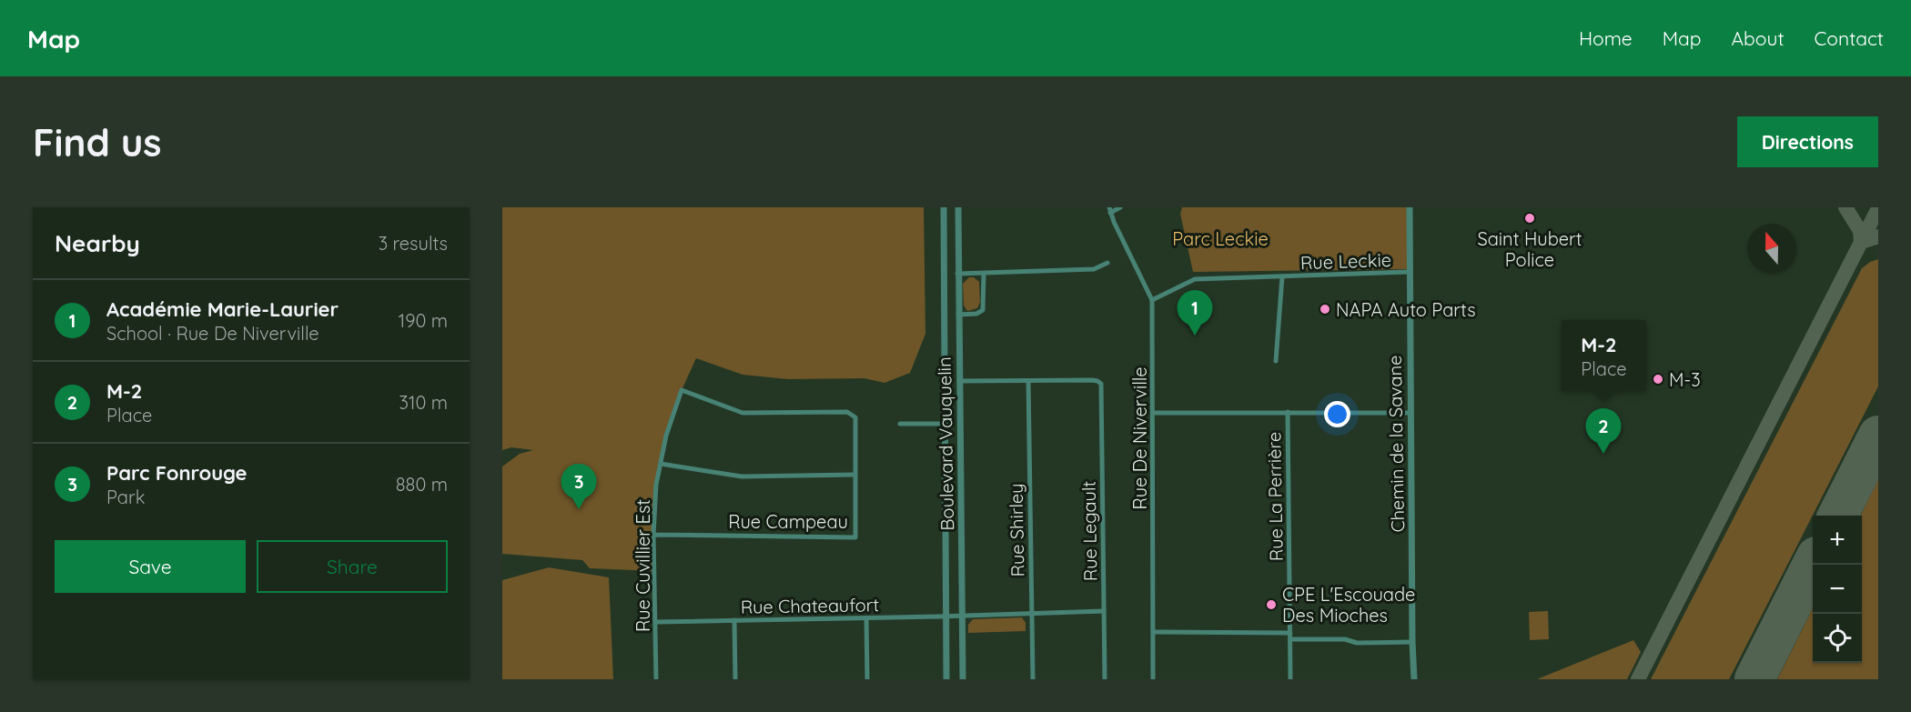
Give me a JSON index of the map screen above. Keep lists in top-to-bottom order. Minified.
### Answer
{"streets":{"street":["Rue Leckie","Rue De Niverville","Boulevard Vauquelin","Chemin de la Savane","Rue La Perrière","Rue Campeau","Rue Shirley","Rue Legault","Rue Cuvillier Est","Rue Chateaufort"]},"crossings":[["Rue Leckie","Rue De Niverville"],["Rue Leckie","Chemin de la Savane"],["Boulevard Vauquelin","Rue Chateaufort"],["Rue Campeau","Rue Cuvillier Est"],["Rue Shirley","Rue Legault"],["Rue Shirley","Rue Chateaufort"],["Rue Legault","Rue Chateaufort"],["Rue Cuvillier Est","Rue Chateaufort"]],"parks":["Parc Leckie"],"places":["Saint Hubert Police","NAPA Auto Parts","M-3","CPE L'Escouade Des Mioches"],"north":"top","page":{"header":"Map","nav":["Home","Map","About","Contact"],"buttons":["Directions",["Save","Share"]],"title":"Find us","heading":["Nearby","3 results"],"list":[{"mark":"1","name":"Académie Marie-Laurier","note":"School · Rue De Niverville","value":"190 m"},{"mark":"2","name":"M-2","note":"Place","value":"310 m"},{"mark":"3","name":"Parc Fonrouge","note":"Park","value":"880 m"}],"pins":["1","2","3"],"popup":["M-2","Place"],"map_buttons":["+","−"]}}
